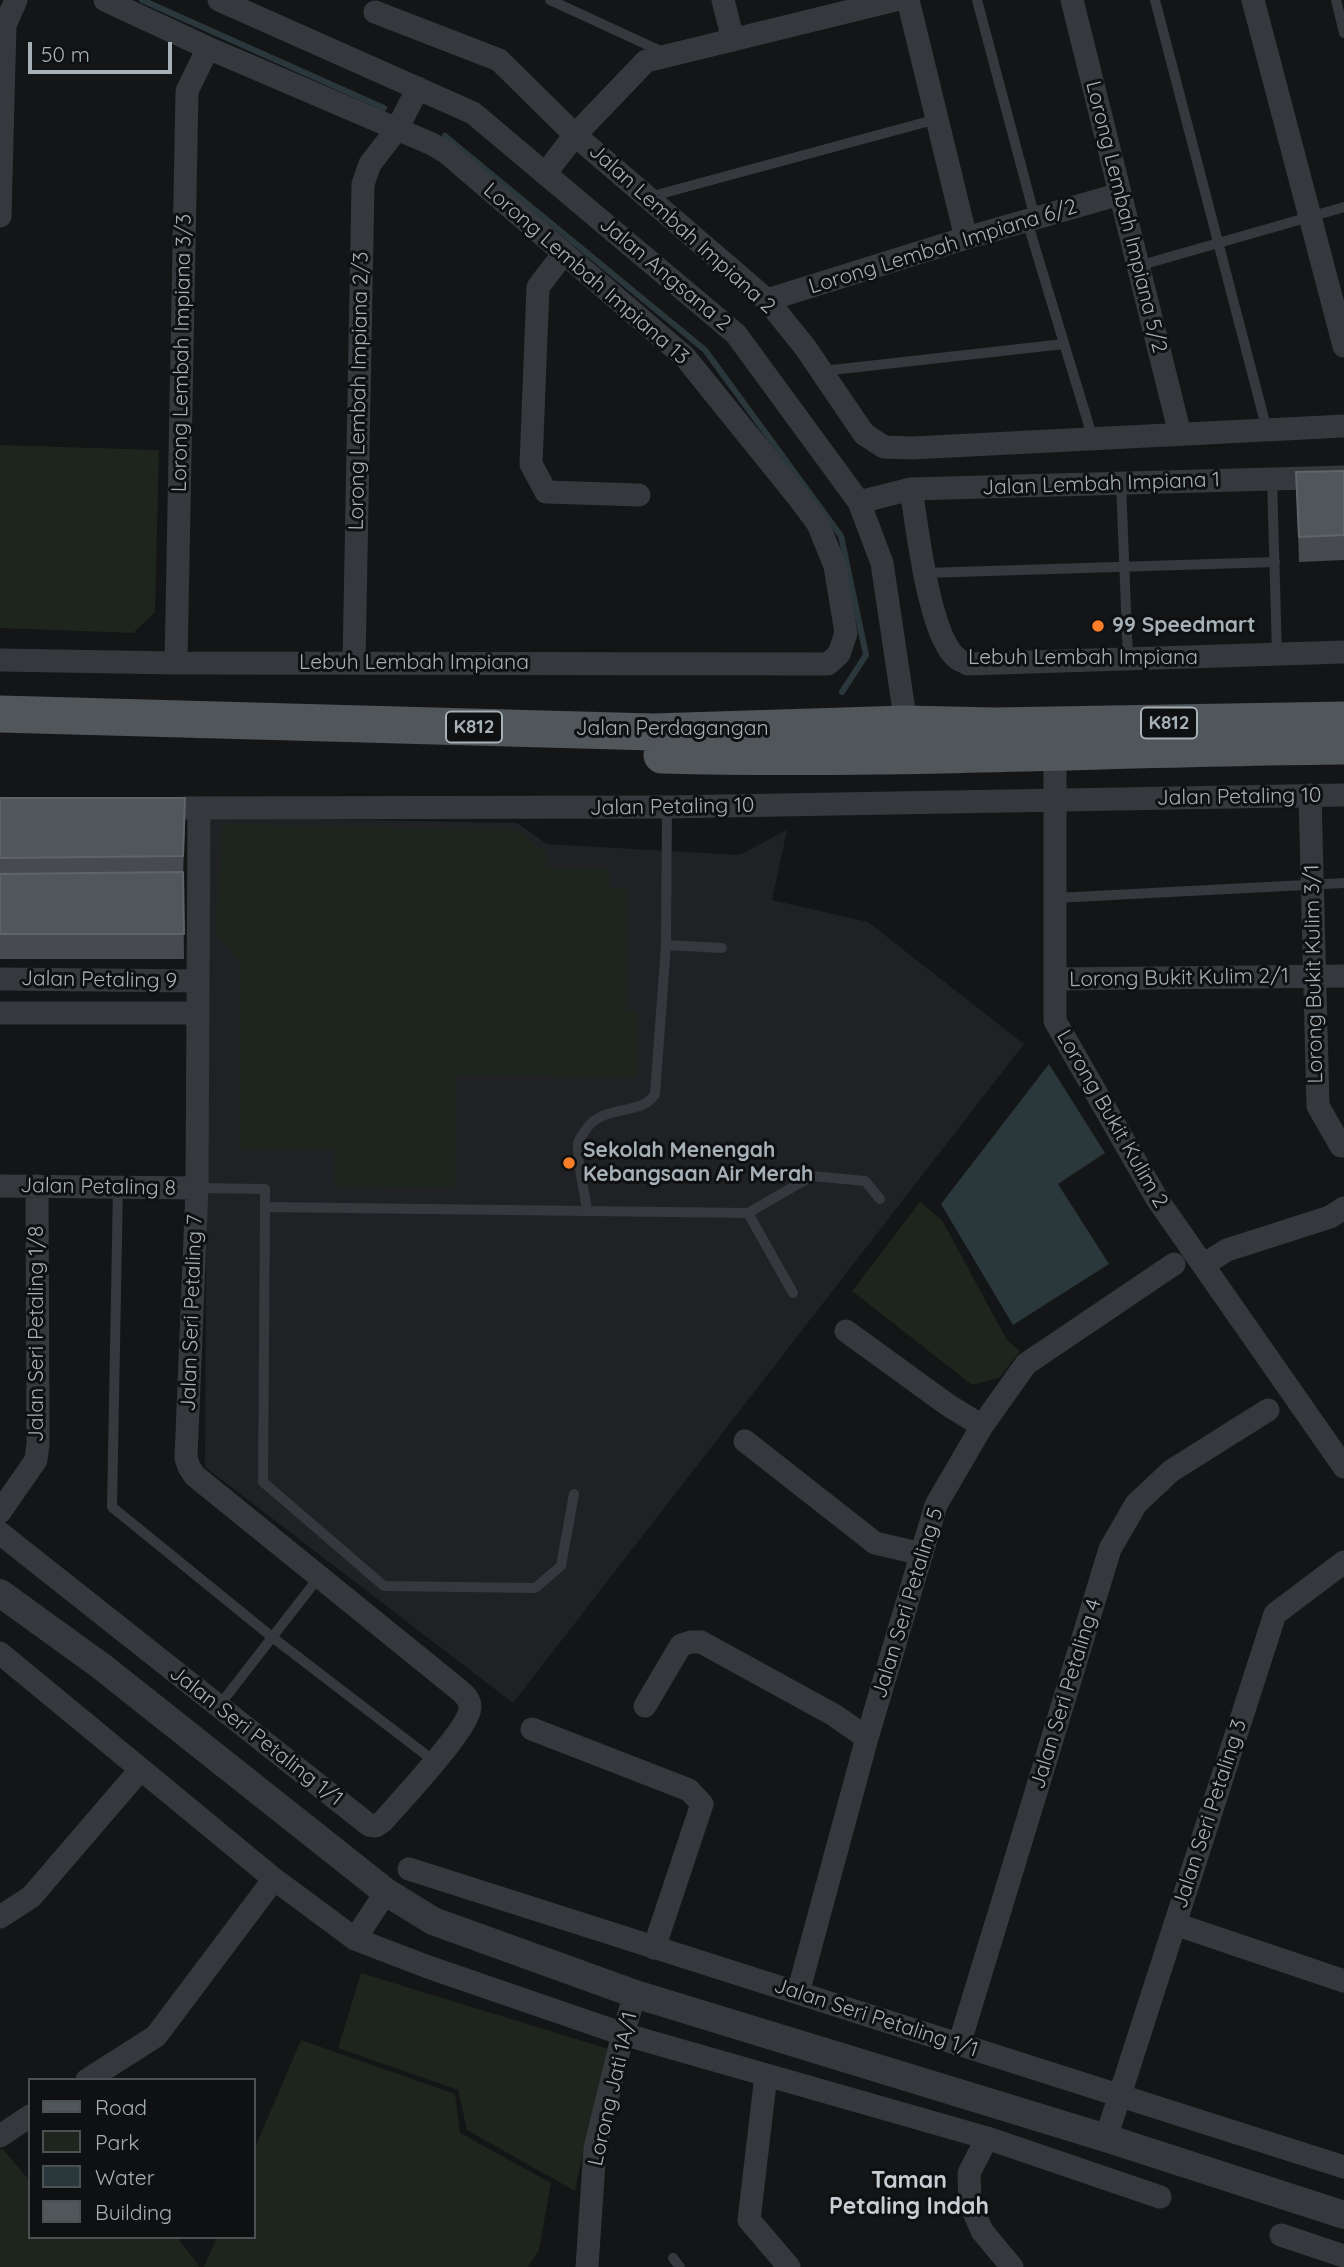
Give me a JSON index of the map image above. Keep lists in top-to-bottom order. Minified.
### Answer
{"streets":{"main road":["K812","Jalan Perdagangan"],"street":["Lorong Lembah Impiana 5/2","Jalan Lembah Impiana 2","Lorong Lembah Impiana 6/2","Lorong Lembah Impiana 13","Jalan Angsana 2","Lorong Lembah Impiana 3/3","Lorong Lembah Impiana 2/3","Jalan Lembah Impiana 1","Lebuh Lembah Impiana","Jalan Petaling 10","Lorong Bukit Kulim 3/1","Lorong Bukit Kulim 2/1","Jalan Petaling 9","Lorong Bukit Kulim 2","Jalan Petaling 8","Jalan Seri Petaling 7","Jalan Seri Petaling 1/8","Jalan Seri Petaling 5","Jalan Seri Petaling 4","Jalan Seri Petaling 1/1","Jalan Seri Petaling 3","Lorong Jati 1A/1"]},"crossings":[["Lorong Lembah Impiana 5/2","Jalan Lembah Impiana 2"],["Lorong Lembah Impiana 5/2","Lorong Lembah Impiana 6/2"],["Jalan Lembah Impiana 2","Lorong Lembah Impiana 6/2"],["Lorong Lembah Impiana 13","Lorong Lembah Impiana 3/3"],["Lorong Lembah Impiana 13","Lorong Lembah Impiana 2/3"],["Lorong Lembah Impiana 13","Lebuh Lembah Impiana"],["Jalan Angsana 2","Lorong Lembah Impiana 2/3"],["Jalan Angsana 2","Jalan Lembah Impiana 1"],["Jalan Angsana 2","Jalan Perdagangan"],["Lorong Lembah Impiana 3/3","Lebuh Lembah Impiana"],["Lorong Lembah Impiana 2/3","Lebuh Lembah Impiana"],["Jalan Lembah Impiana 1","Lebuh Lembah Impiana"],["Jalan Perdagangan","Lorong Bukit Kulim 2"],["Jalan Petaling 10","Lorong Bukit Kulim 3/1"],["Jalan Petaling 10","Lorong Bukit Kulim 2"],["Jalan Petaling 10","Jalan Seri Petaling 7"],["Lorong Bukit Kulim 3/1","Lorong Bukit Kulim 2/1"],["Lorong Bukit Kulim 2/1","Lorong Bukit Kulim 2"],["Jalan Petaling 9","Jalan Seri Petaling 7"],["Jalan Petaling 8","Jalan Seri Petaling 7"],["Jalan Petaling 8","Jalan Seri Petaling 1/8"],["Jalan Seri Petaling 7","Jalan Seri Petaling 1/1"],["Jalan Seri Petaling 5","Jalan Seri Petaling 1/1"],["Jalan Seri Petaling 4","Jalan Seri Petaling 1/1"],["Jalan Seri Petaling 1/1","Jalan Seri Petaling 3"]],"districts":["Taman Petaling Indah"],"places":["99 Speedmart","Sekolah Menengah Kebangsaan Air Merah"],"legend":["Road","Park","Water","Building"],"scale_bar":"50 m"}
